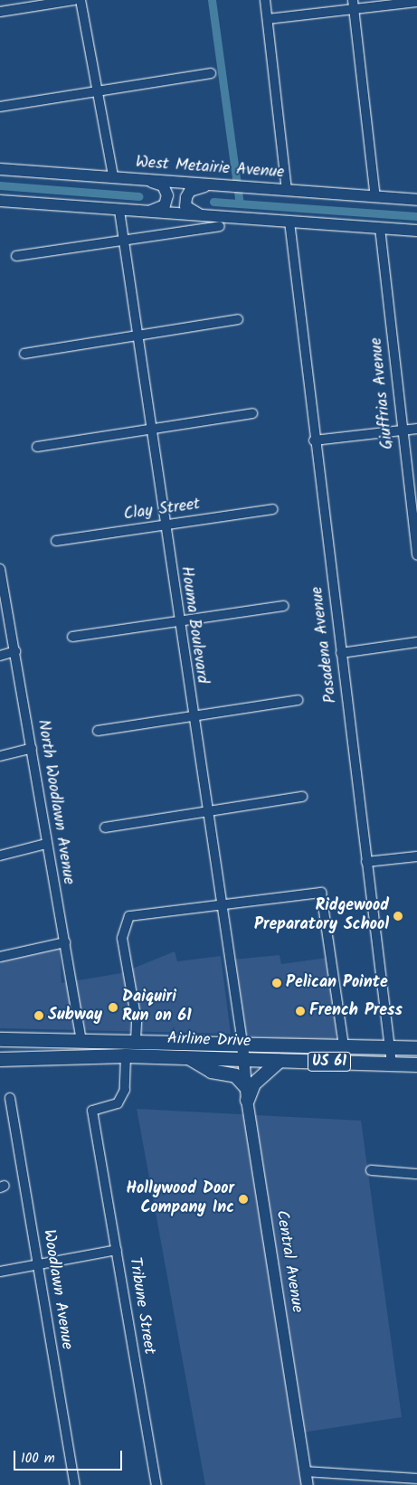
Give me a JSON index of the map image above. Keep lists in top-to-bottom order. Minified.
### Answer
{"streets":{"highway":["Airline Drive","US 61"],"main road":["West Metairie Avenue","Central Avenue"],"street":["Giuffrias Avenue","Clay Street","Houma Boulevard","Pasadena Avenue","North Woodlawn Avenue","Woodlawn Avenue","Tribune Street"]},"crossings":[["Clay Street","Houma Boulevard"],["Houma Boulevard","Airline Drive"],["Houma Boulevard","Central Avenue"],["Pasadena Avenue","Airline Drive"],["North Woodlawn Avenue","Airline Drive"],["Airline Drive","Central Avenue"],["Airline Drive","Tribune Street"]],"places":["Ridgewood Preparatory School","Pelican Pointe","Daiquiri Run on 61","French Press","Subway","Hollywood Door Company Inc"],"scale_bar":"100 m"}
